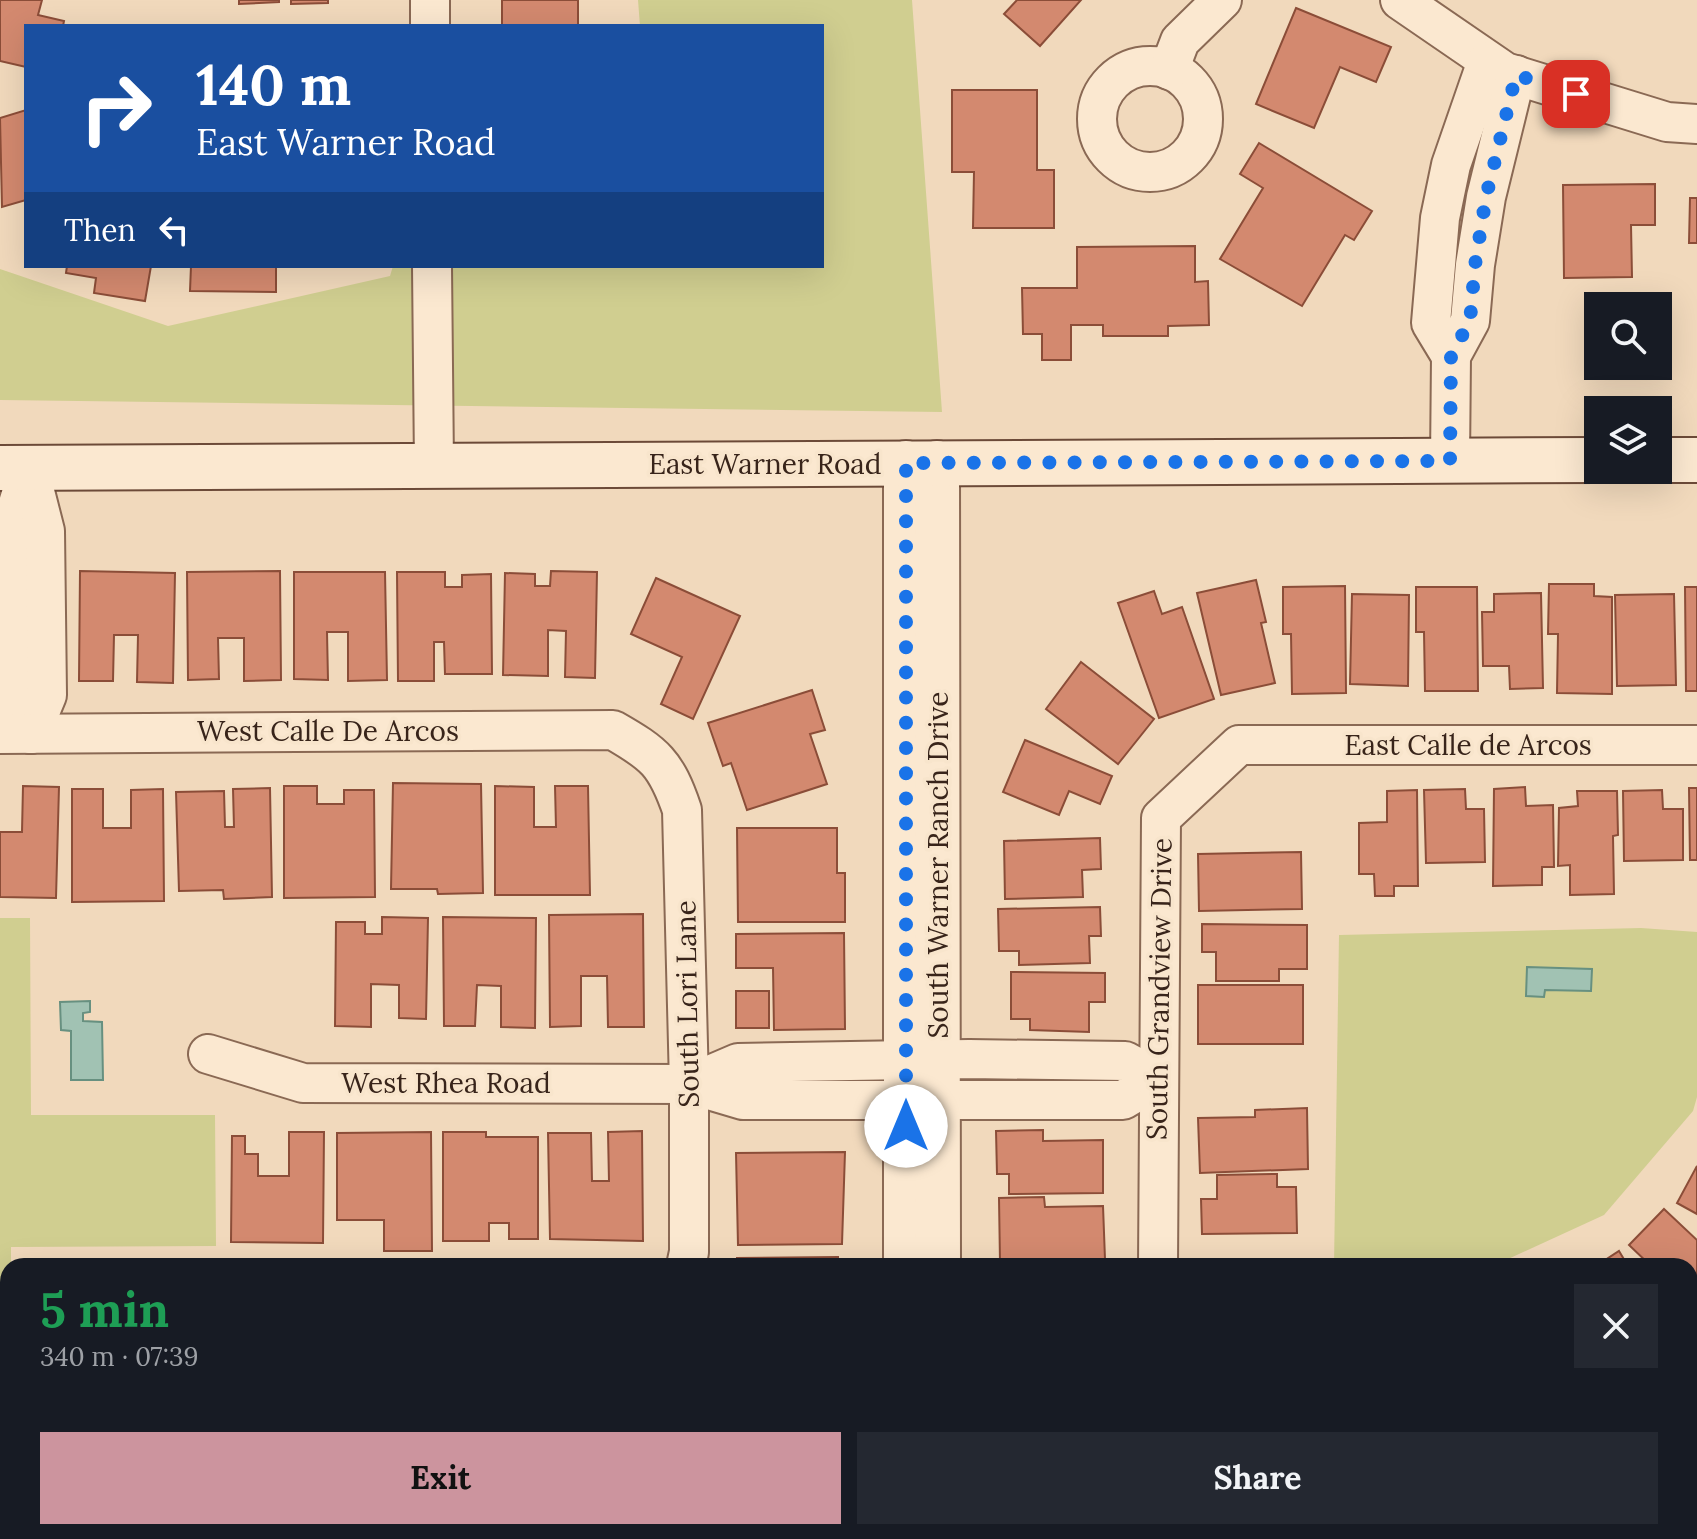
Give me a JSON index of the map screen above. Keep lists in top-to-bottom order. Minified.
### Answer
{"streets":{"main road":["East Warner Road","South Warner Ranch Drive"],"street":["West Calle De Arcos","East Calle de Arcos","South Grandview Drive","South Lori Lane","West Rhea Road"]},"crossings":[["East Warner Road","South Warner Ranch Drive"],["West Calle De Arcos","South Lori Lane"],["East Calle de Arcos","South Grandview Drive"],["South Warner Ranch Drive","West Rhea Road"],["South Grandview Drive","West Rhea Road"],["South Lori Lane","West Rhea Road"]],"page":{"turn":["140 m","East Warner Road"],"then":"Then","heading":["5 min","340 m · 07:39"],"buttons":["Exit","Share"]}}
